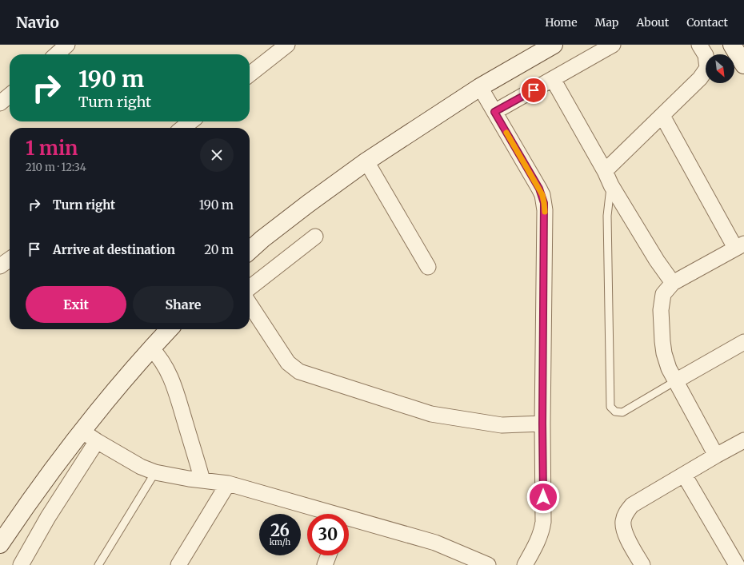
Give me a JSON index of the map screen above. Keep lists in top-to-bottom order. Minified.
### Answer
{"north":"bottom right","page":{"header":"Navio","nav":["Home","Map","About","Contact"],"turn":["190 m","Turn right"],"heading":["1 min","210 m · 12:34"],"list":[{"name":"Turn right","value":"190 m"},{"name":"Arrive at destination","value":"20 m"}],"buttons":["Exit","Share"],"speed":"26 km/h","limit":"30"}}
